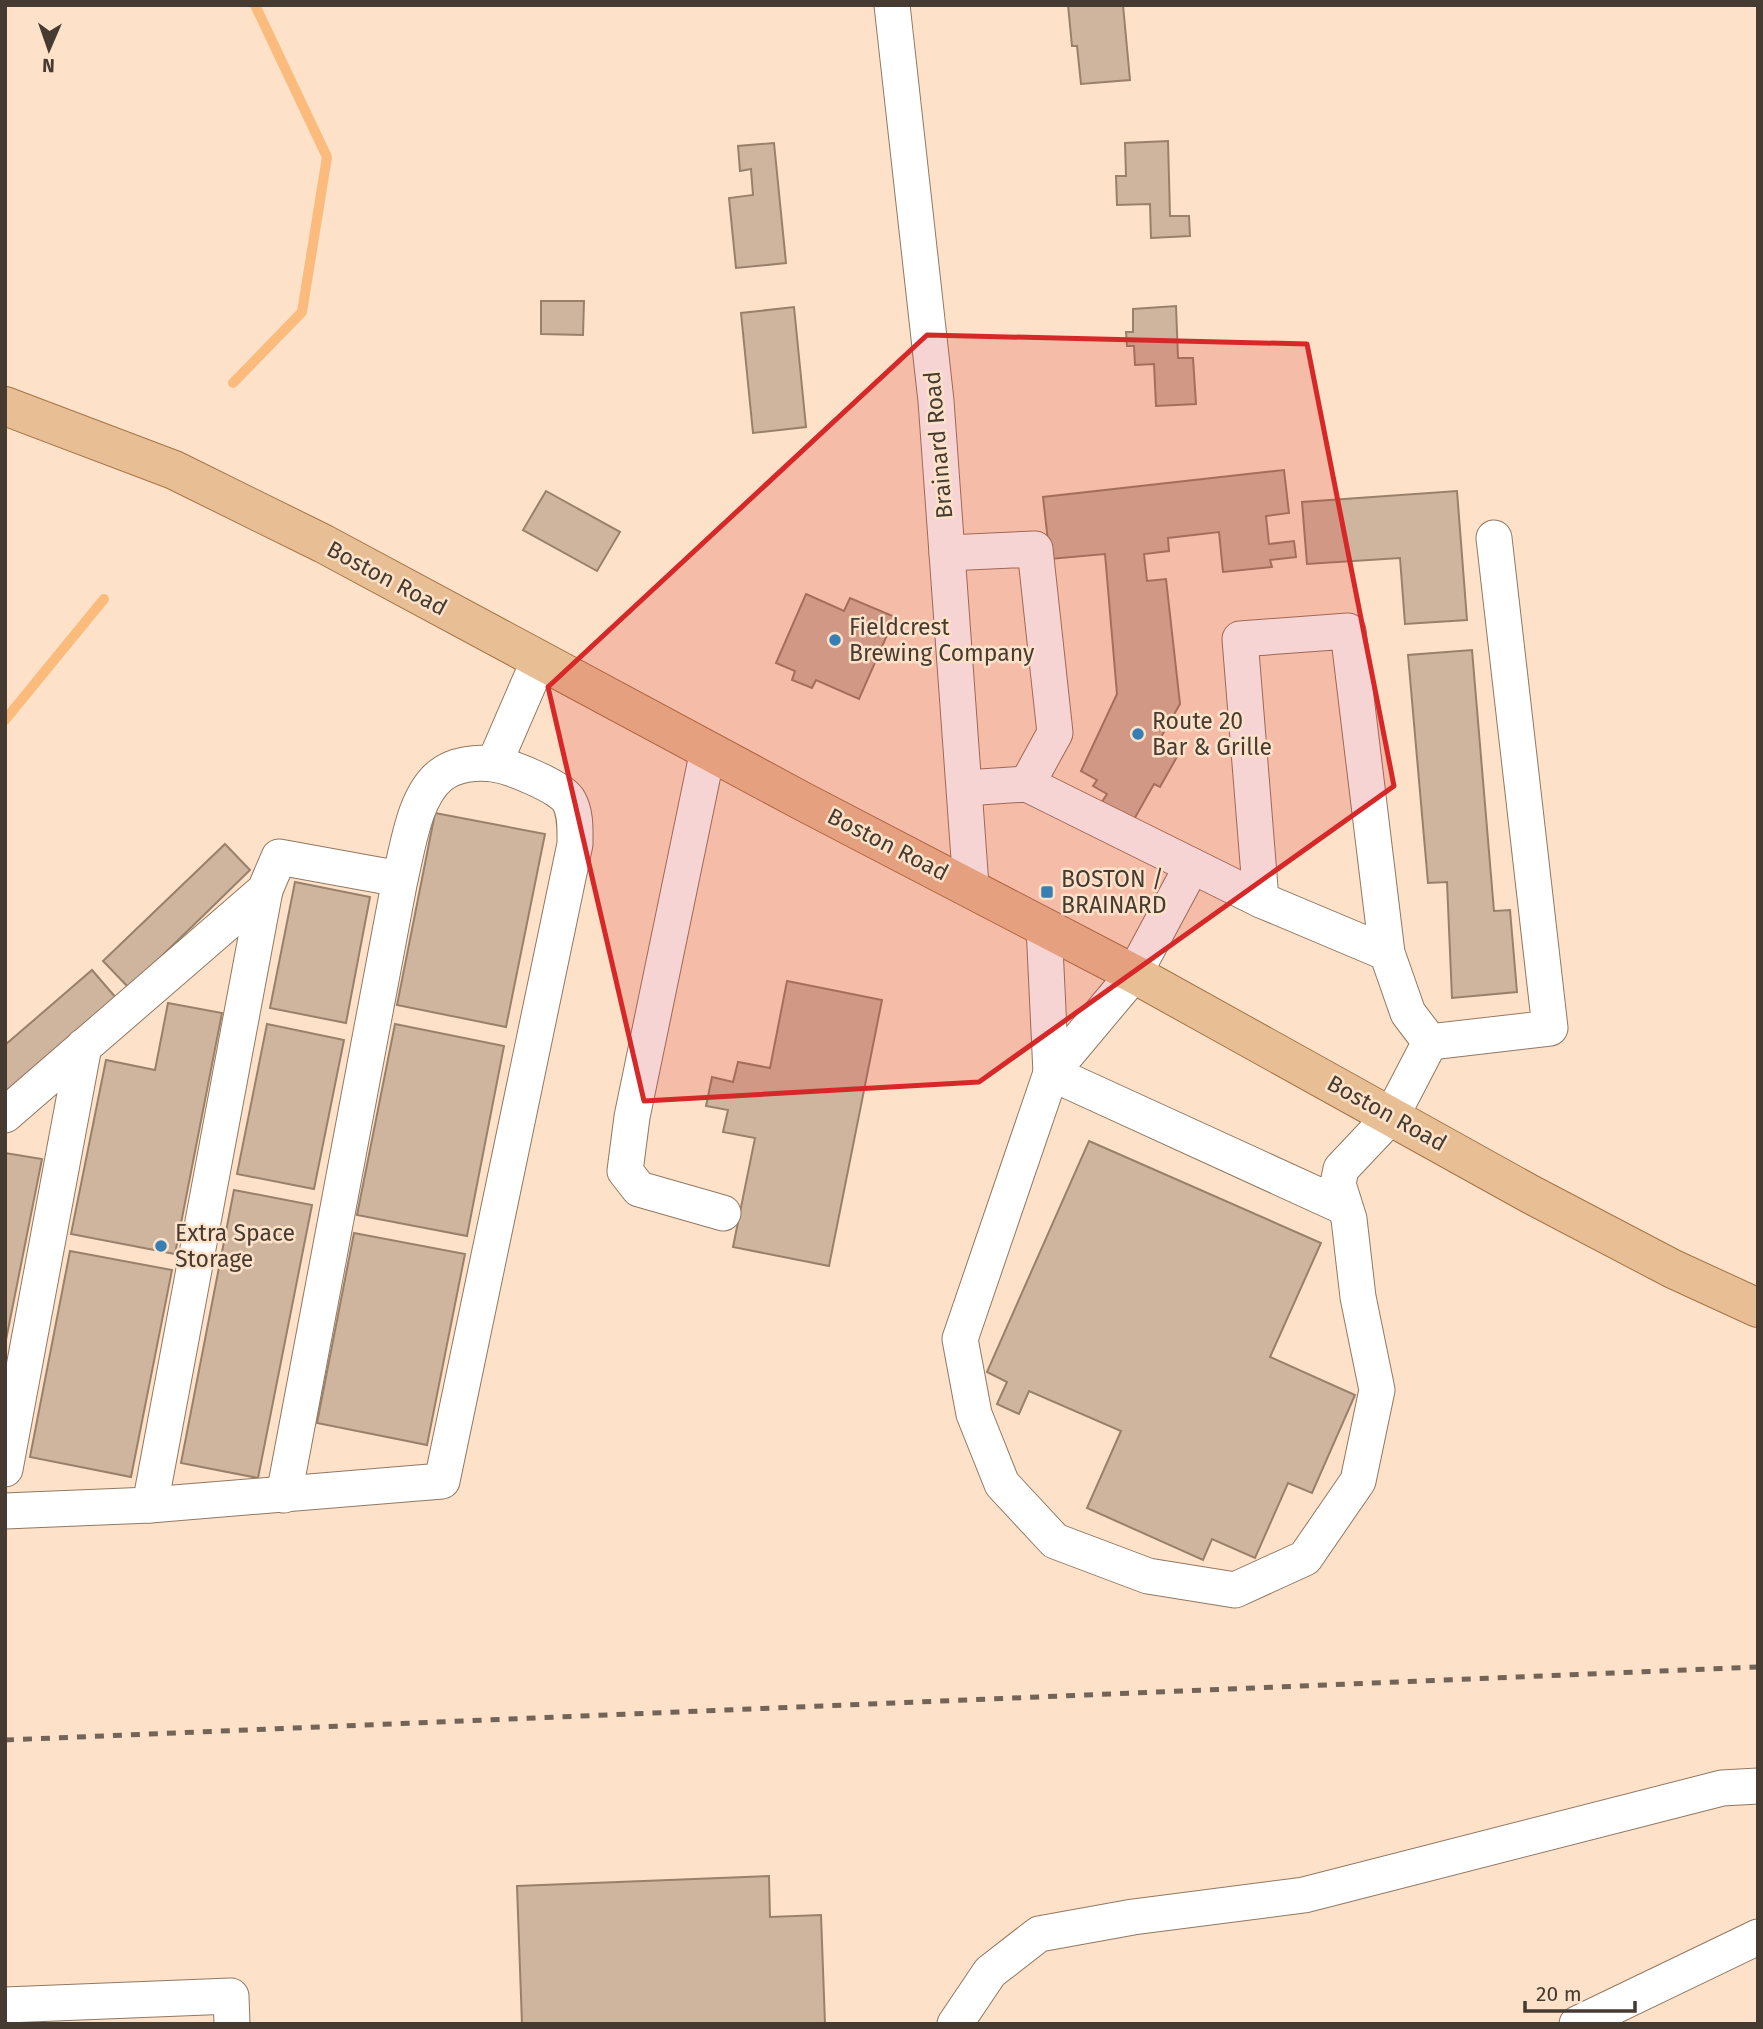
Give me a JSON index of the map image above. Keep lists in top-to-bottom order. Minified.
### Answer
{"streets":{"main road":["Boston Road"],"street":["Brainard Road"]},"crossings":[["Brainard Road","Boston Road"]],"places":{"other":["Fieldcrest Brewing Company","Route 20 Bar & Grille","Extra Space Storage"],"transit":["BOSTON / BRAINARD"]},"scale_bar":"20 m","north":"bottom"}
